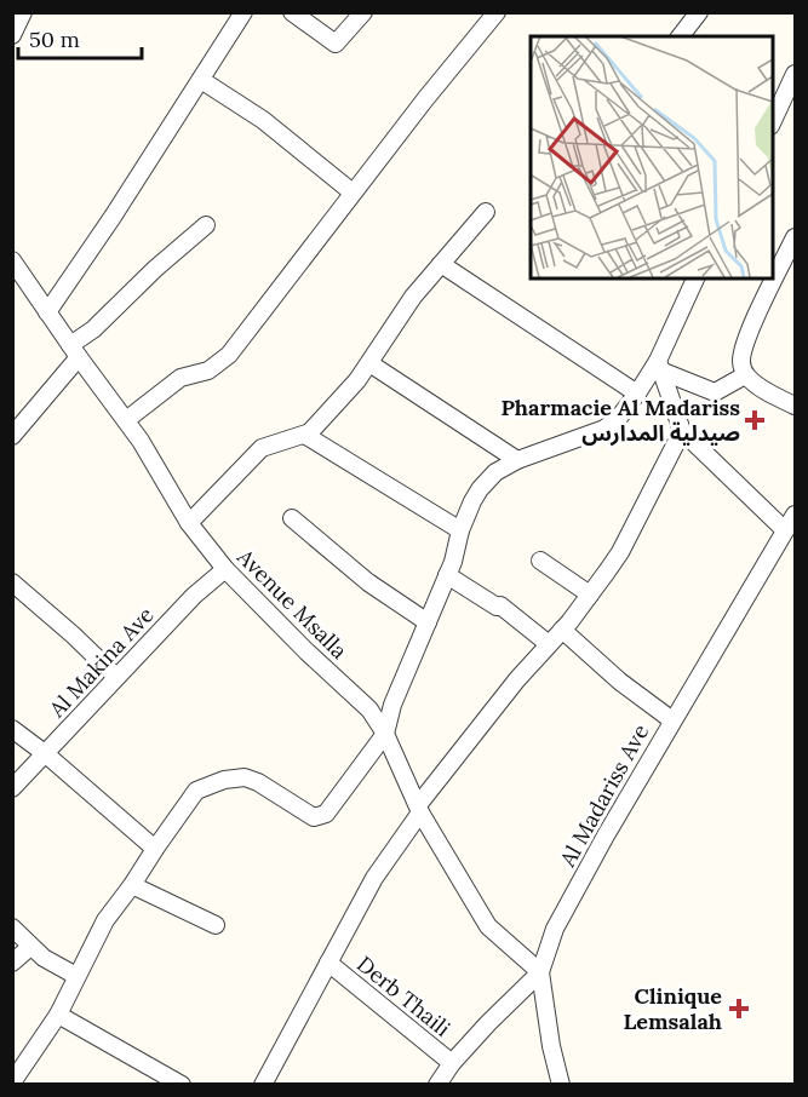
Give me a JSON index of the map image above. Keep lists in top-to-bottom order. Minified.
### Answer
{"streets":{"street":["Avenue Msalla","Al Makina Ave","Al Madariss Ave","Derb Thaili"]},"crossings":[["Avenue Msalla","Al Makina Ave"],["Avenue Msalla","Al Madariss Ave"],["Al Madariss Ave","Derb Thaili"]],"places":{"health":["Pharmacie Al Madariss صيدلية المدارس","Clinique Lemsalah"]},"scale_bar":"50 m"}
